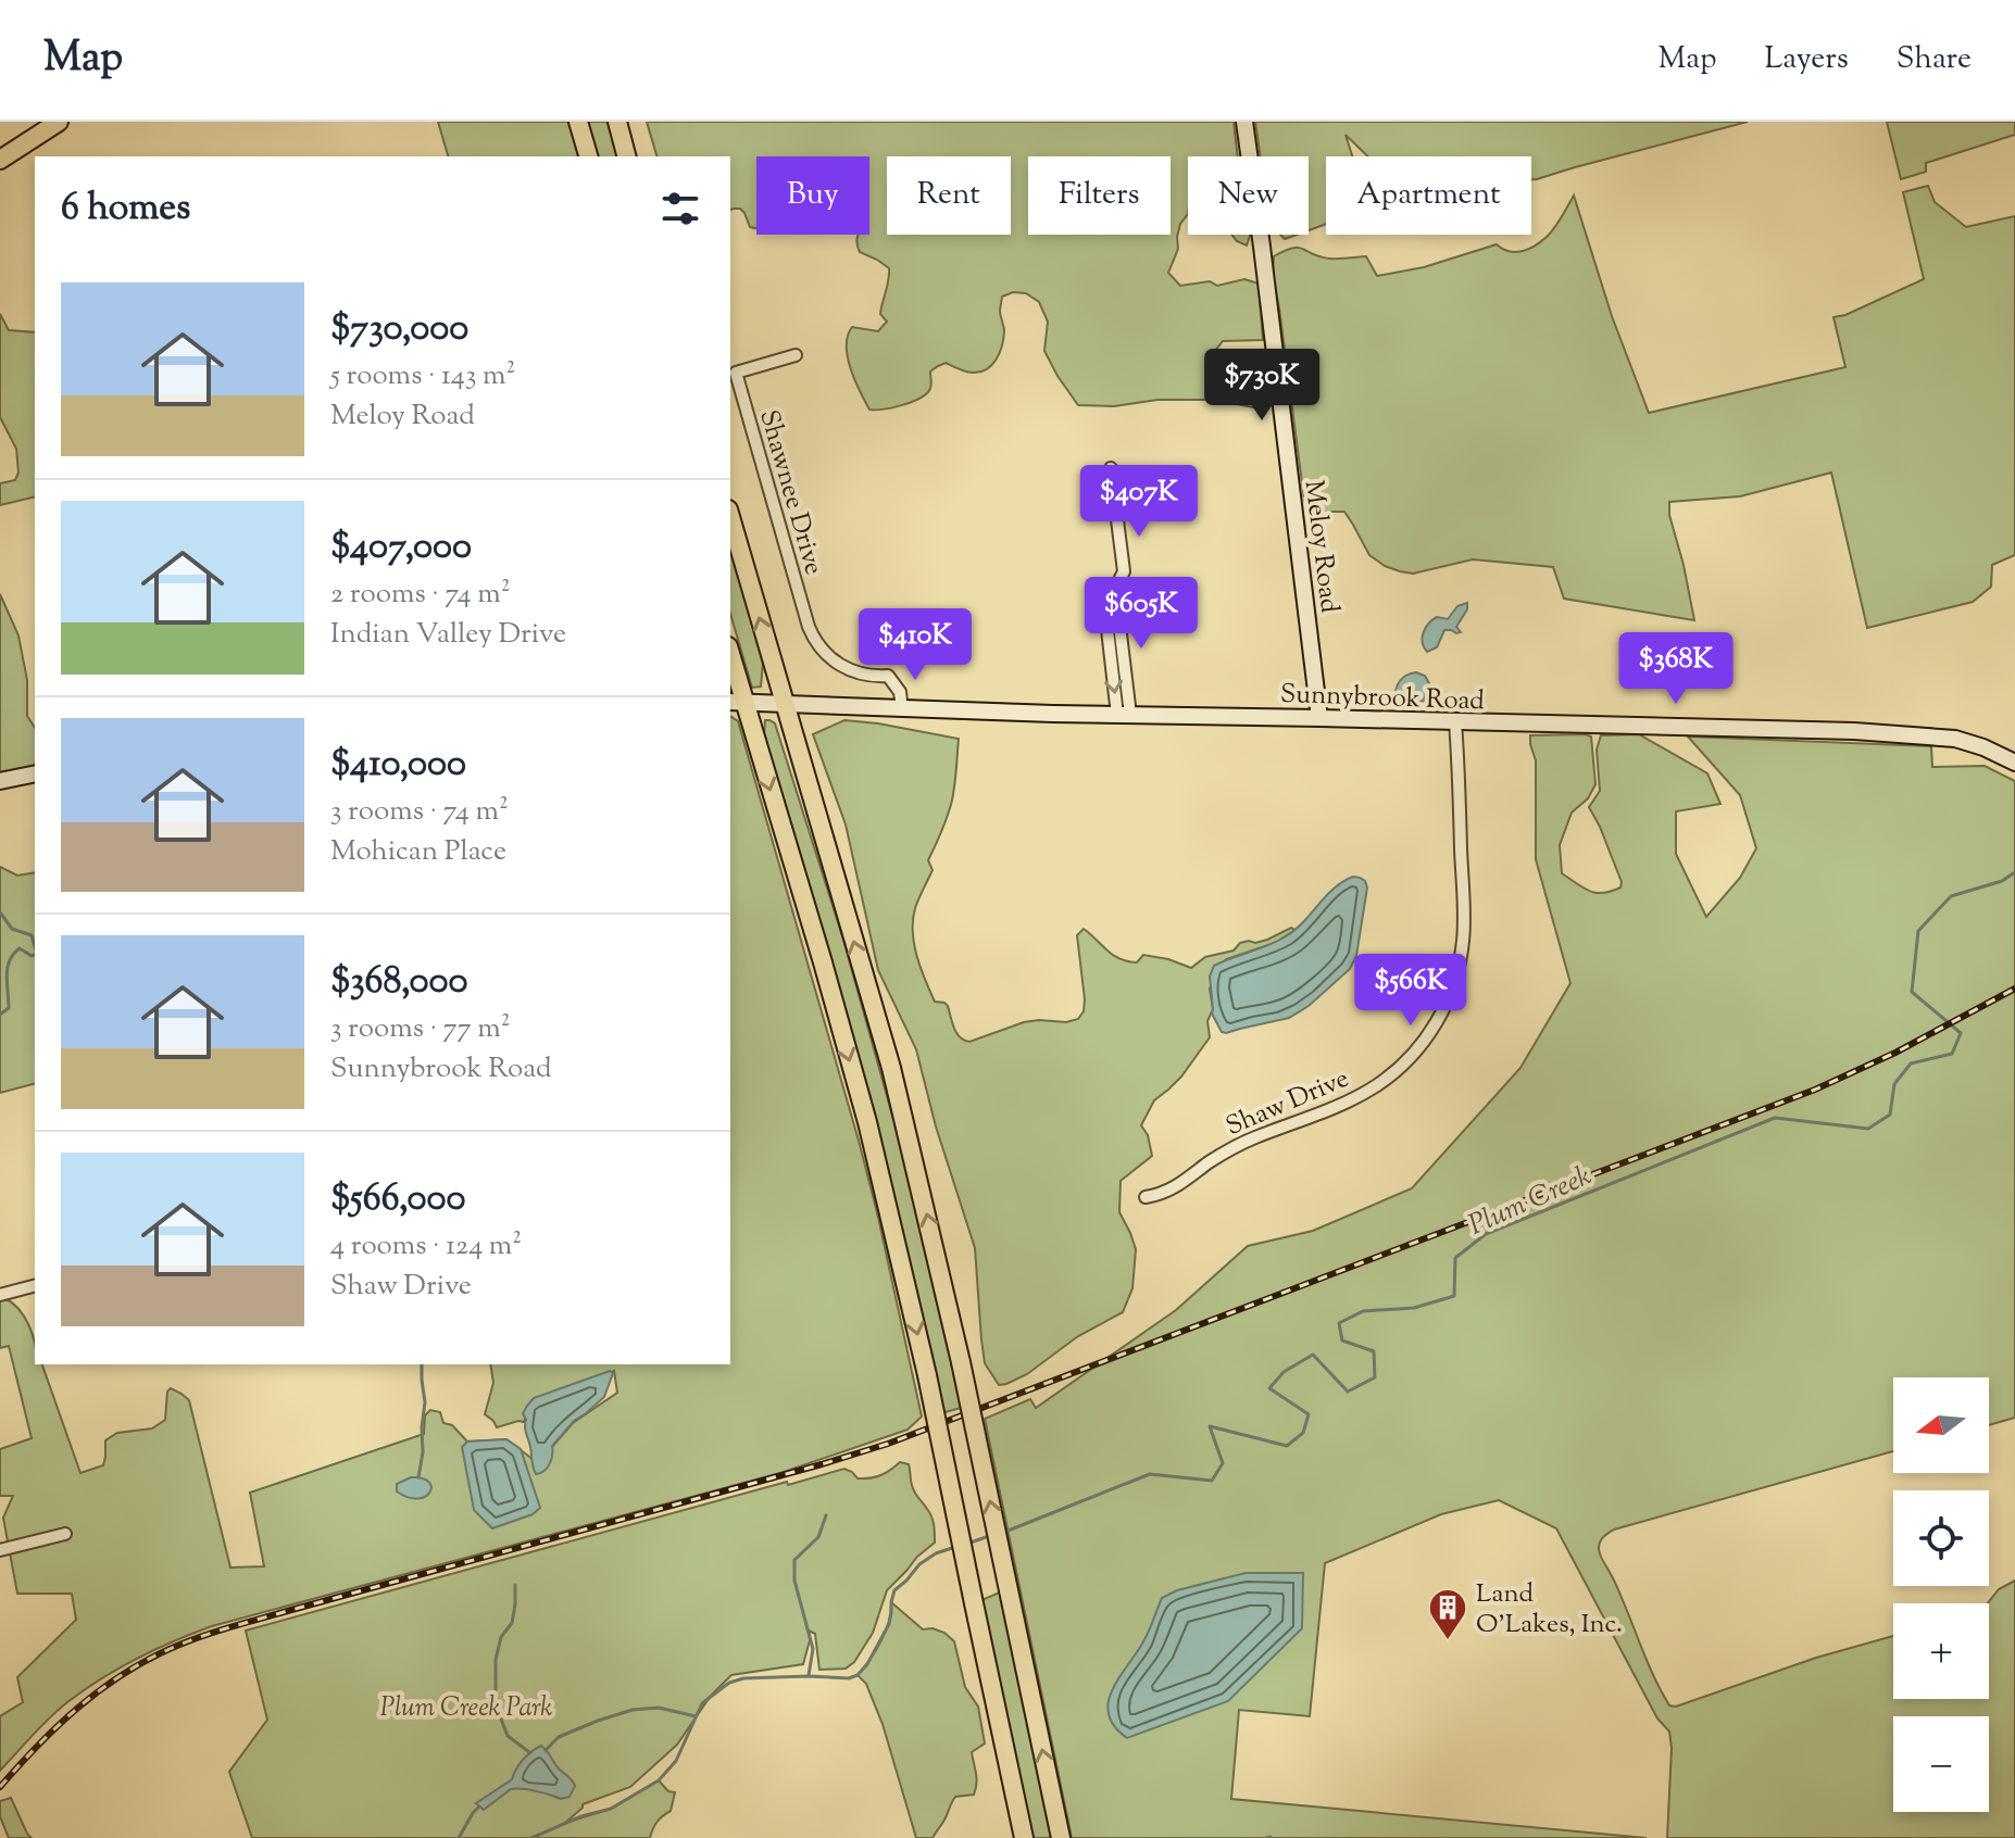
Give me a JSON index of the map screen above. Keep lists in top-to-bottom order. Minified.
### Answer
{"streets":{"street":["Shawnee Drive","Meloy Road","Sunnybrook Road","Shaw Drive"]},"crossings":[["Shawnee Drive","Sunnybrook Road"],["Meloy Road","Sunnybrook Road"],["Sunnybrook Road","Shaw Drive"]],"water":["Plum Creek"],"parks":["Plum Creek Park"],"places":{"building":["Land O'Lakes, Inc."]},"north":"left","page":{"header":"Map","nav":["Map","Layers","Share"],"chip":["Buy","Rent","Filters","New","Apartment"],"heading":"6 homes","list":[{"name":"$730,000","note":"5 rooms · 143 m² · Meloy Road"},{"name":"$407,000","note":"2 rooms · 74 m² · Indian Valley Drive"},{"name":"$410,000","note":"3 rooms · 74 m² · Mohican Place"},{"name":"$368,000","note":"3 rooms · 77 m² · Sunnybrook Road"},{"name":"$566,000","note":"4 rooms · 124 m² · Shaw Drive"}],"price":["$730K","$407K","$605K","$410K","$368K","$566K"],"map_buttons":["+","−"]}}
